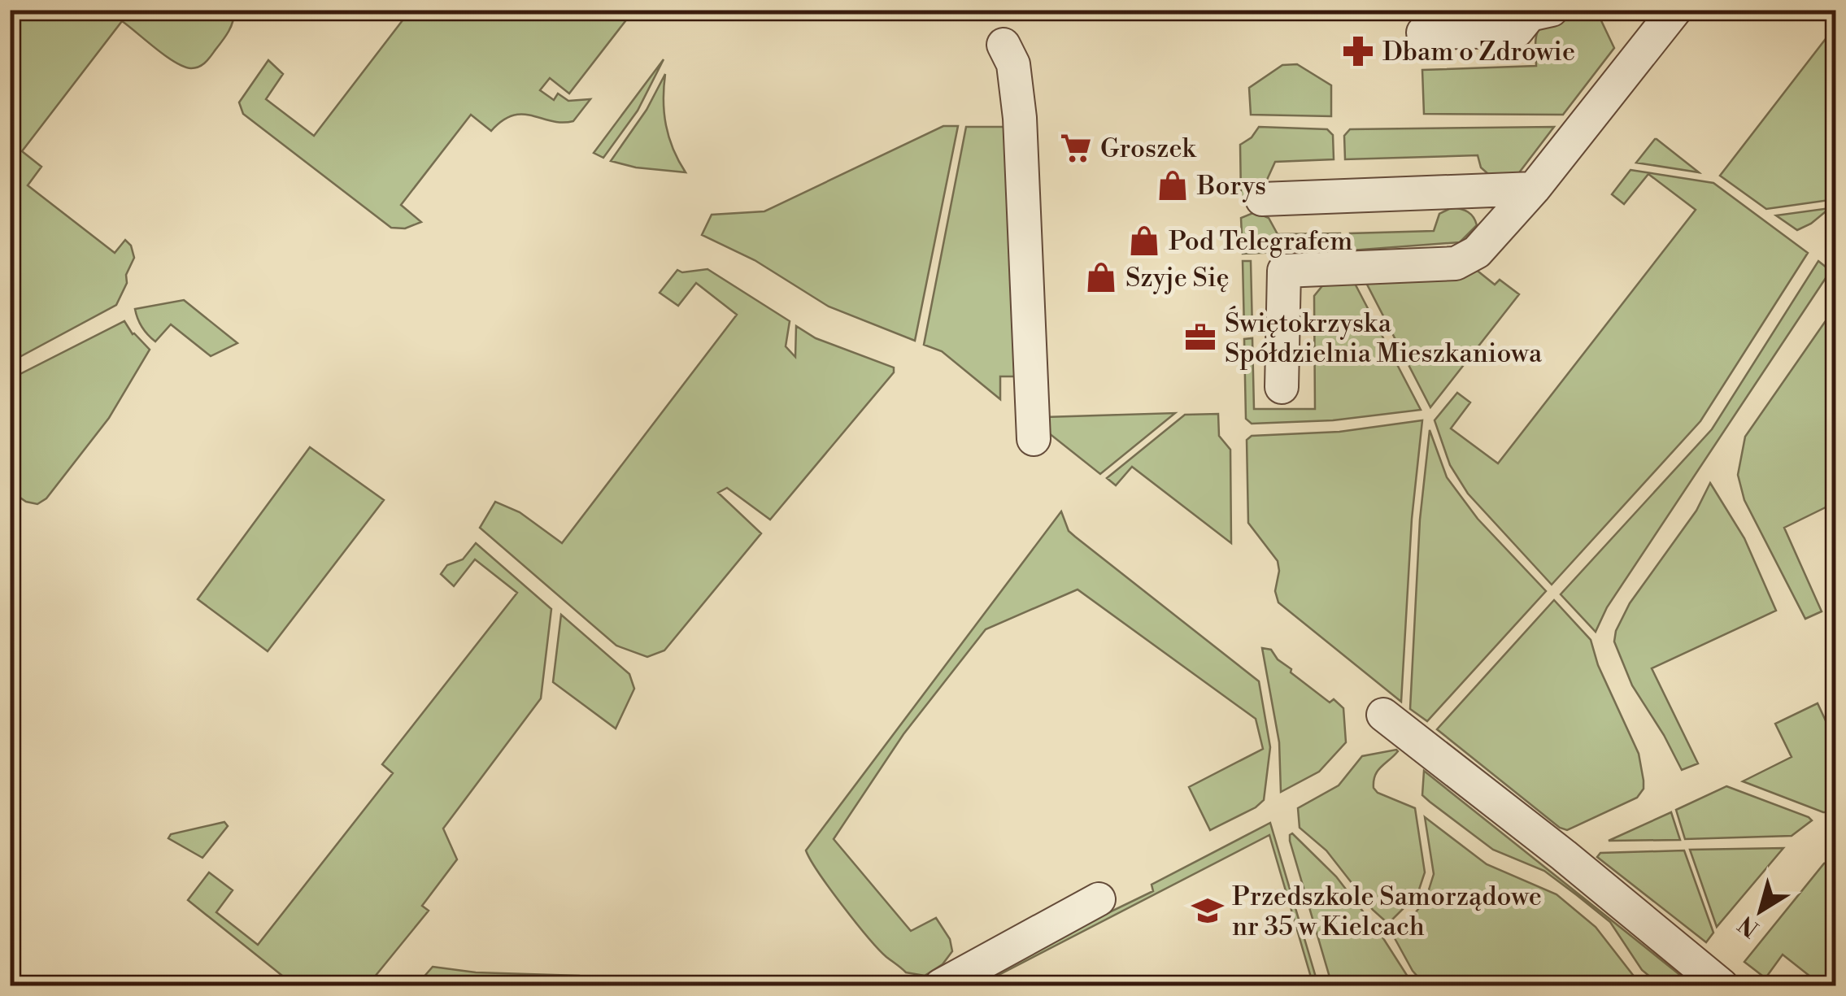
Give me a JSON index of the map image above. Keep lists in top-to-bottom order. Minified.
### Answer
{"places":{"pharmacy":["Dbam o Zdrowie"],"supermarket":["Groszek"],"shop":["Borys","Pod Telegrafem","Szyje Się"],"office":["Świętokrzyska Spółdzielnia Mieszkaniowa"],"school or university":["Przedszkole Samorządowe nr 35 w Kielcach"]},"north":"bottom left"}
